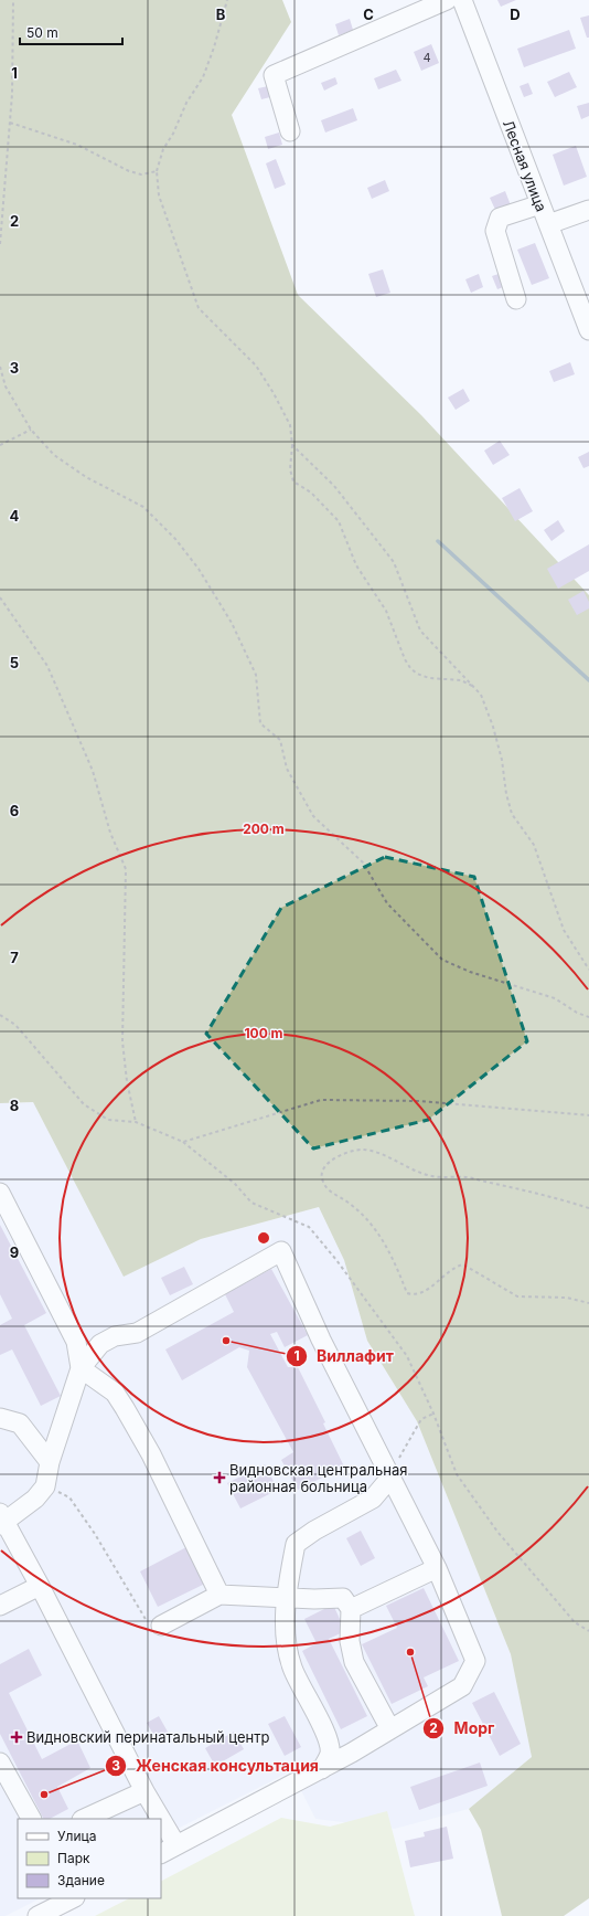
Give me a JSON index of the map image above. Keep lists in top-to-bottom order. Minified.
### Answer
{"streets":{"street":["Лесная улица"]},"places":{"other":["Виллафит","Морг","Женская консультация"],"health":["Видновская центральная районная больница","Видновский перинатальный центр"]},"house_numbers":["4"],"legend":["Улица","Парк","Здание"],"scale_bar":"50 m","grid":{"columns":["B","C","D"],"rows":["1","2","3","4","5","6","7","8","9"]},"rings":["200 m","100 m"]}
